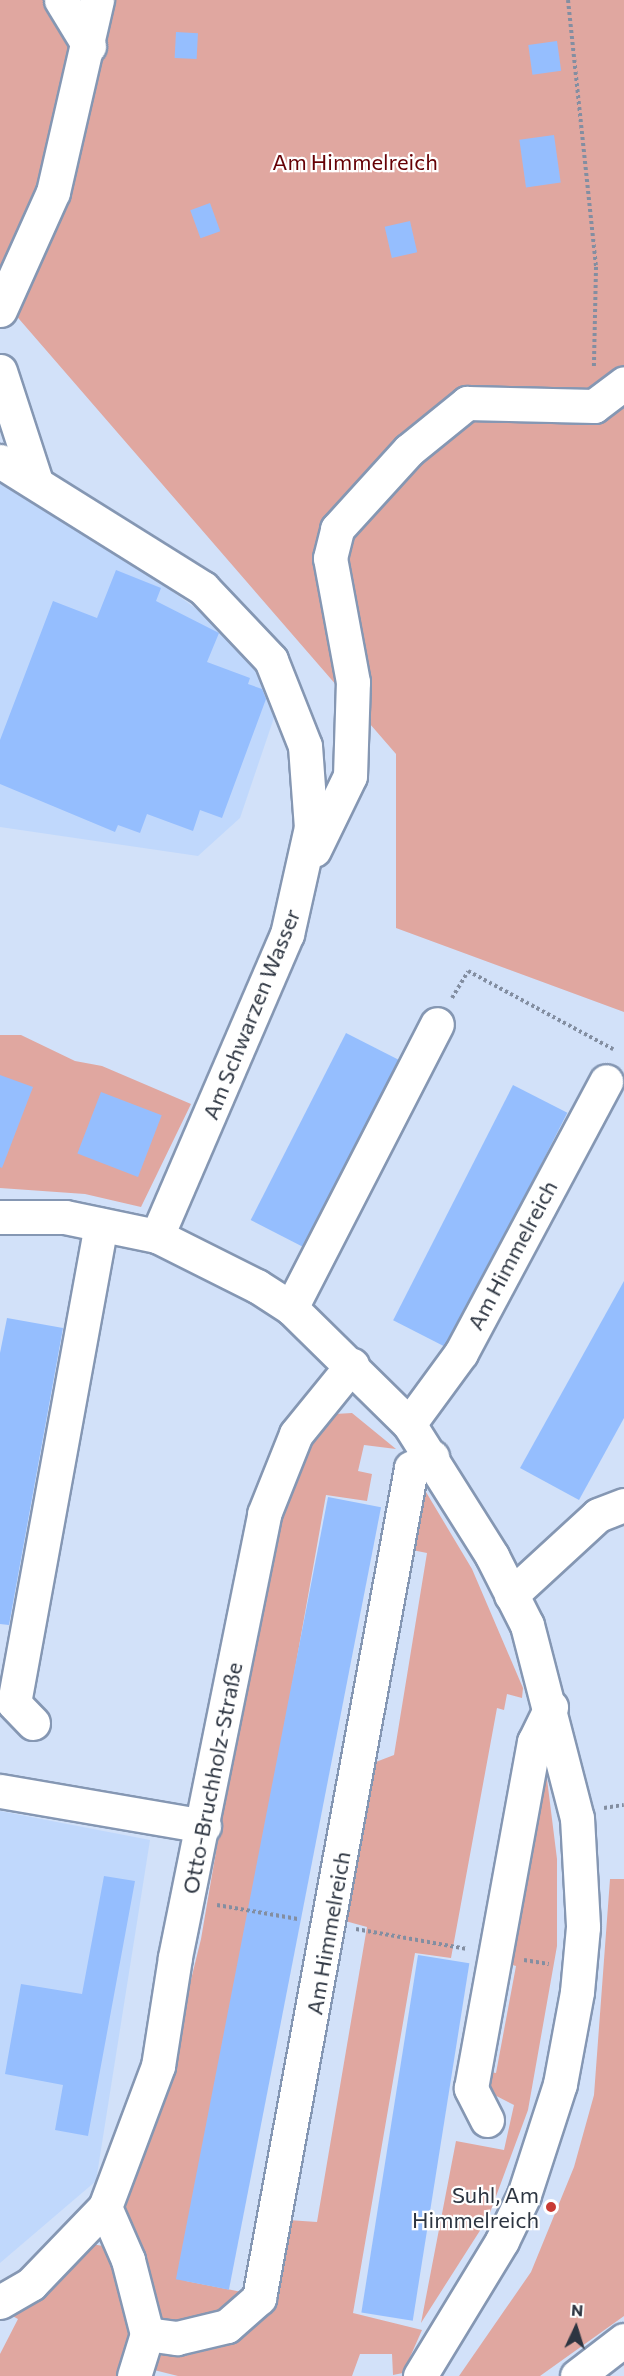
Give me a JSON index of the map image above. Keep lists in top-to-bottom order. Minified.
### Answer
{"streets":{"street":["Am Schwarzen Wasser","Am Himmelreich","Otto-Bruchholz-Straße"]},"parks":["Am Himmelreich"],"places":["Suhl, Am Himmelreich"],"north":"top"}
